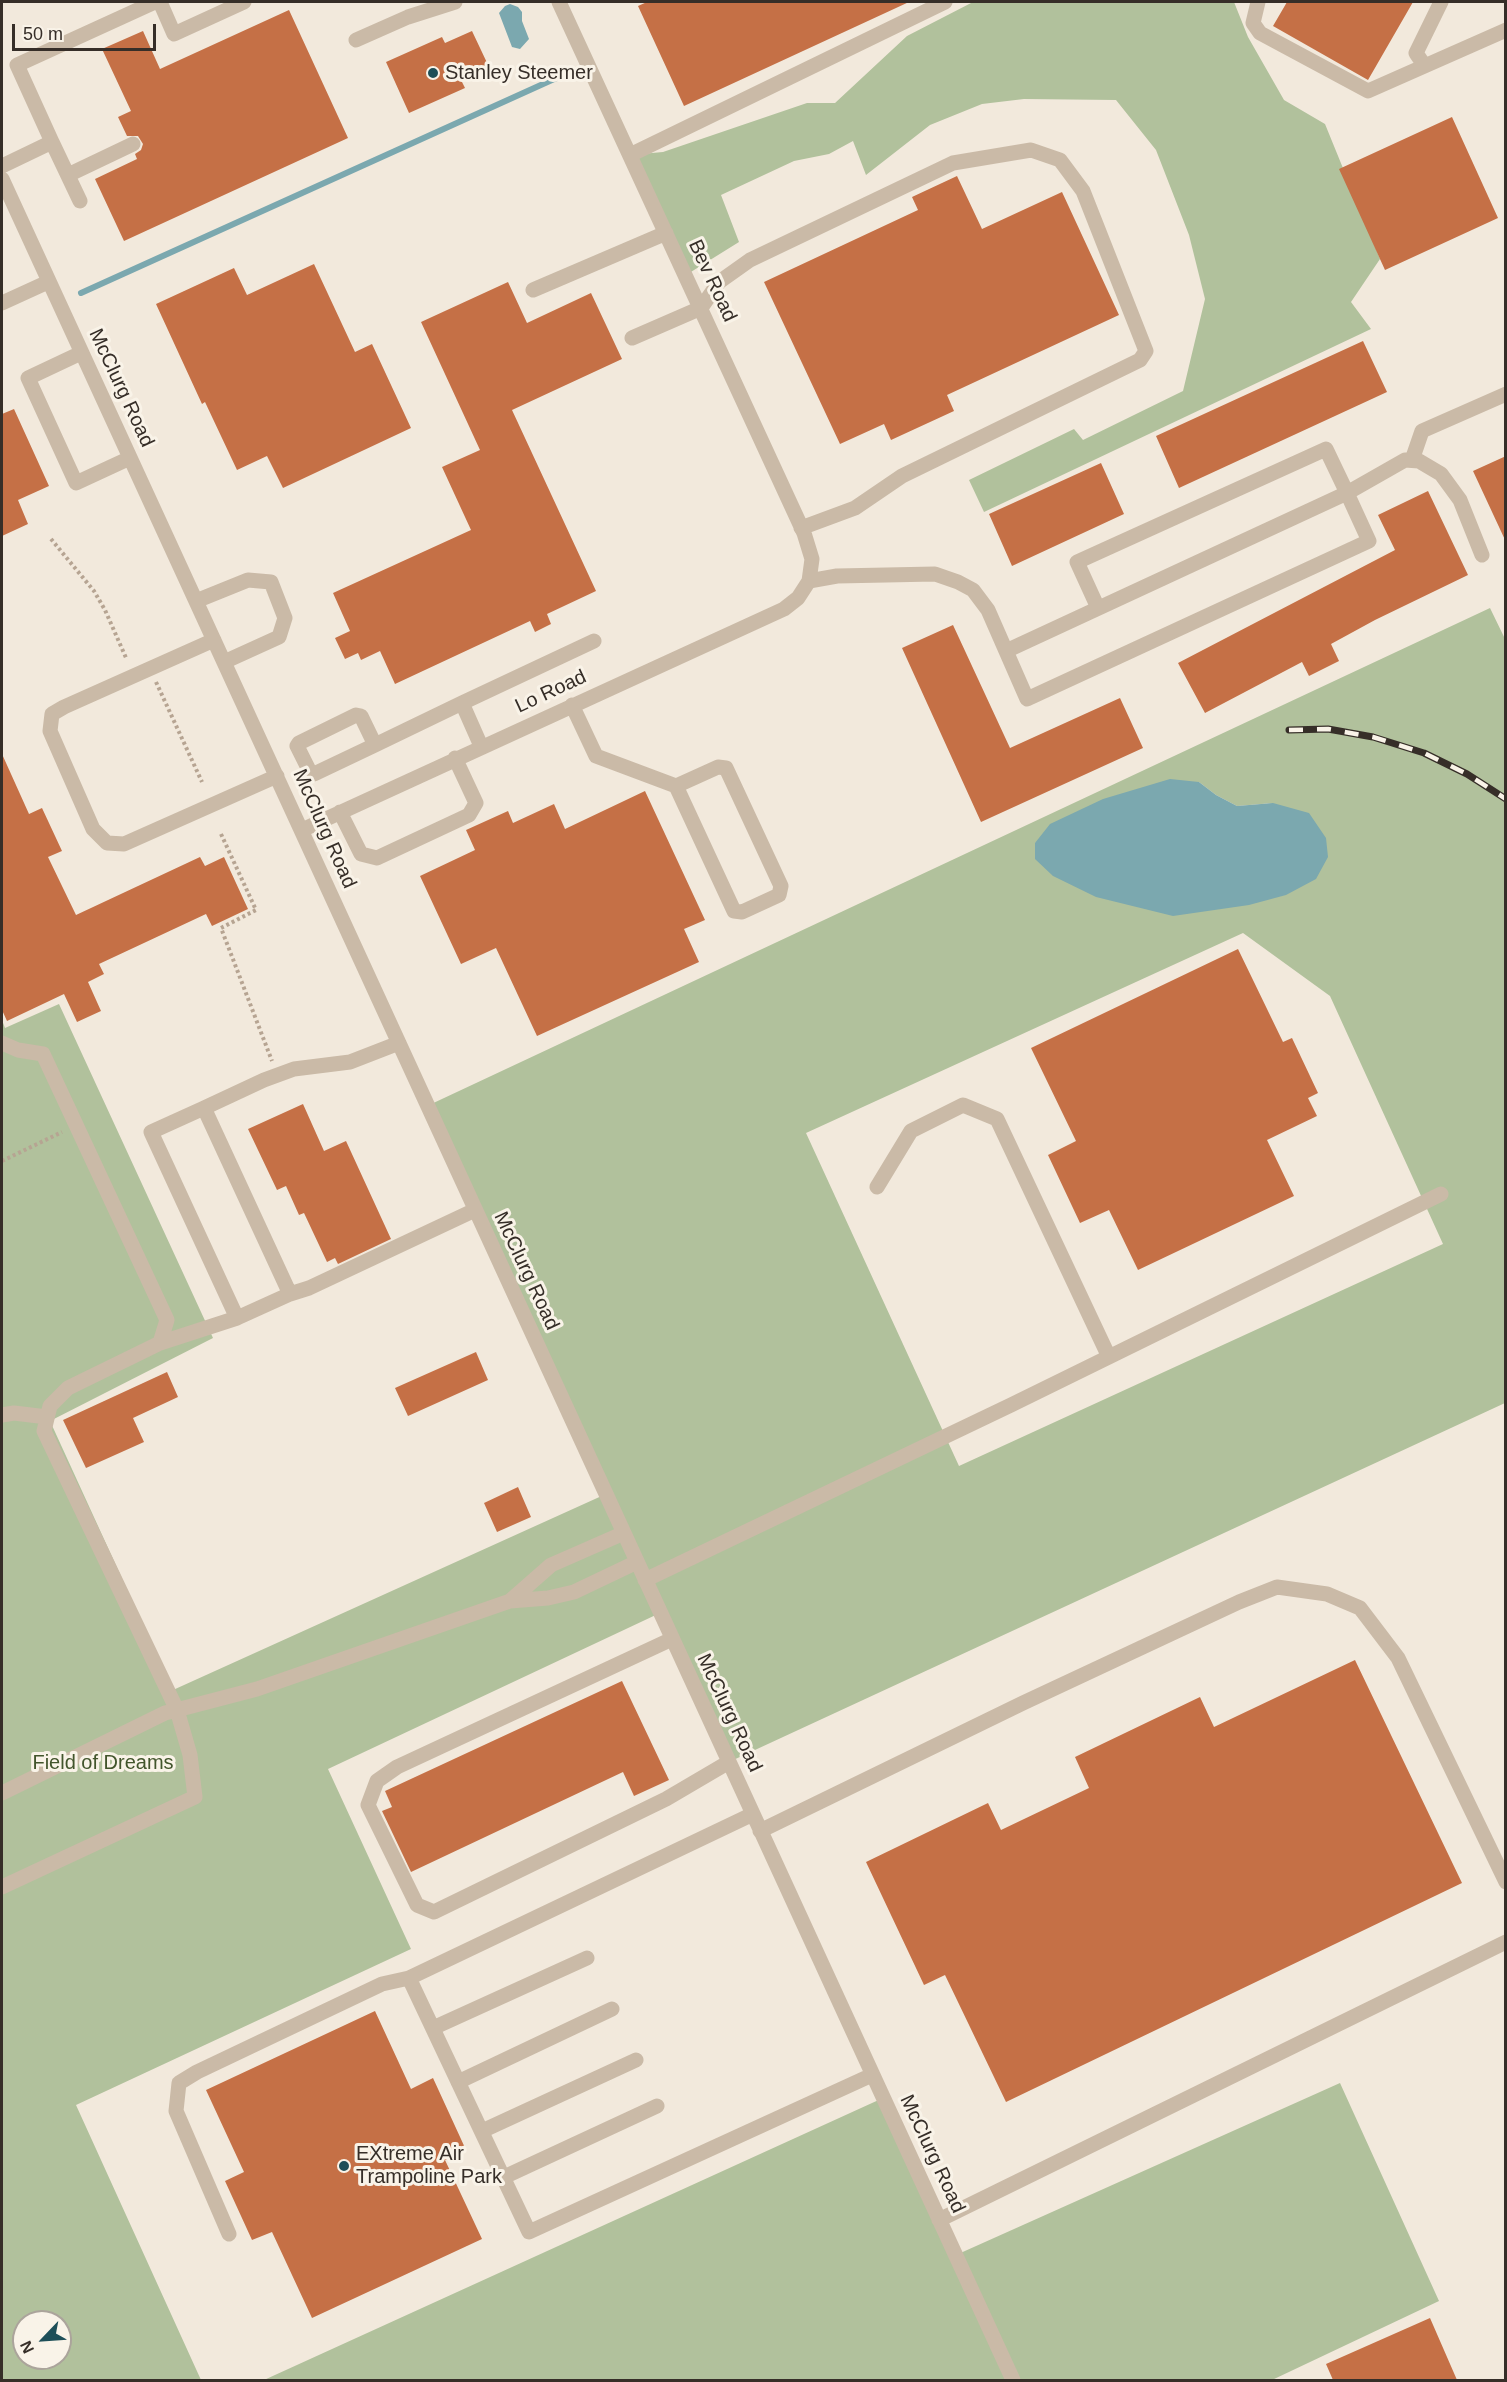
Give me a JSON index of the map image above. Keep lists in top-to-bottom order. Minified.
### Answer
{"streets":{"street":["Bev Road","McClurg Road","Lo Road"]},"crossings":[["Bev Road","Lo Road"],["McClurg Road","Lo Road"]],"parks":["Field of Dreams"],"places":["Stanley Steemer","EXtreme Air Trampoline Park"],"scale_bar":"50 m","north":"bottom left"}
